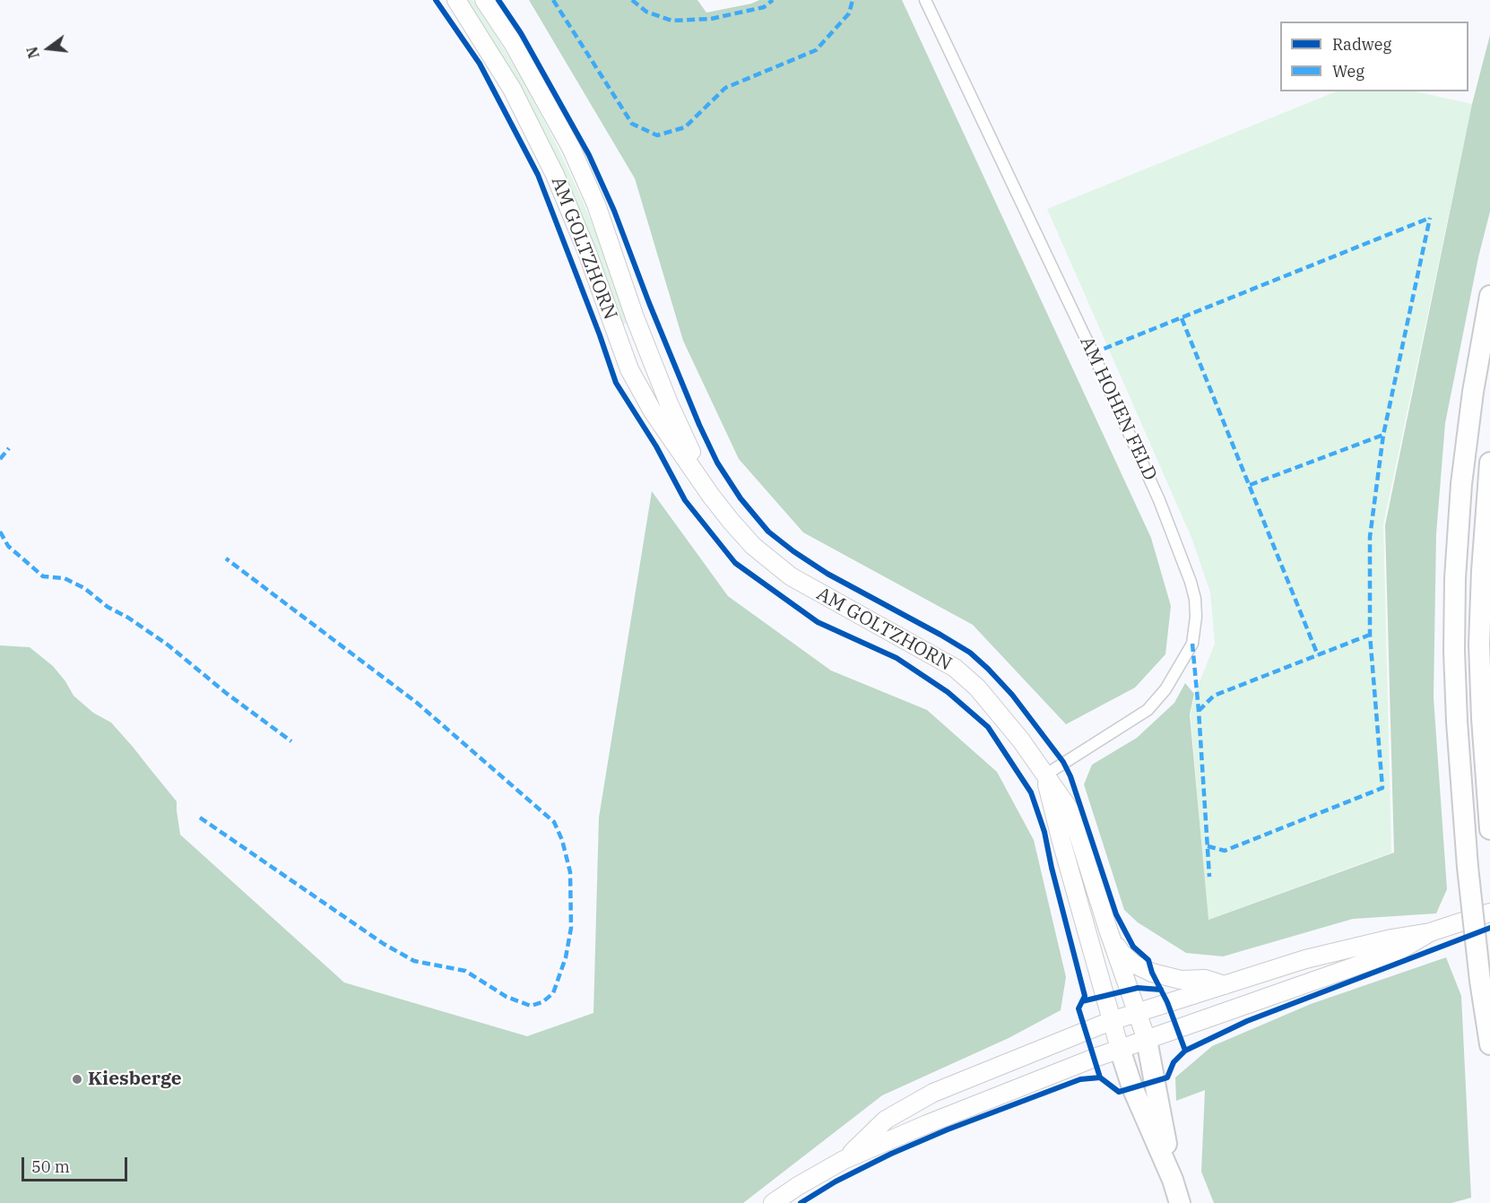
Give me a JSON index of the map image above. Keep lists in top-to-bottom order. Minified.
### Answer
{"streets":{"main road":["AM GOLTZHORN"],"street":["AM HOHEN FELD"]},"crossings":[["AM GOLTZHORN","AM HOHEN FELD"]],"places":["Kiesberge"],"legend":["Radweg","Weg"],"scale_bar":"50 m","north":"left"}
